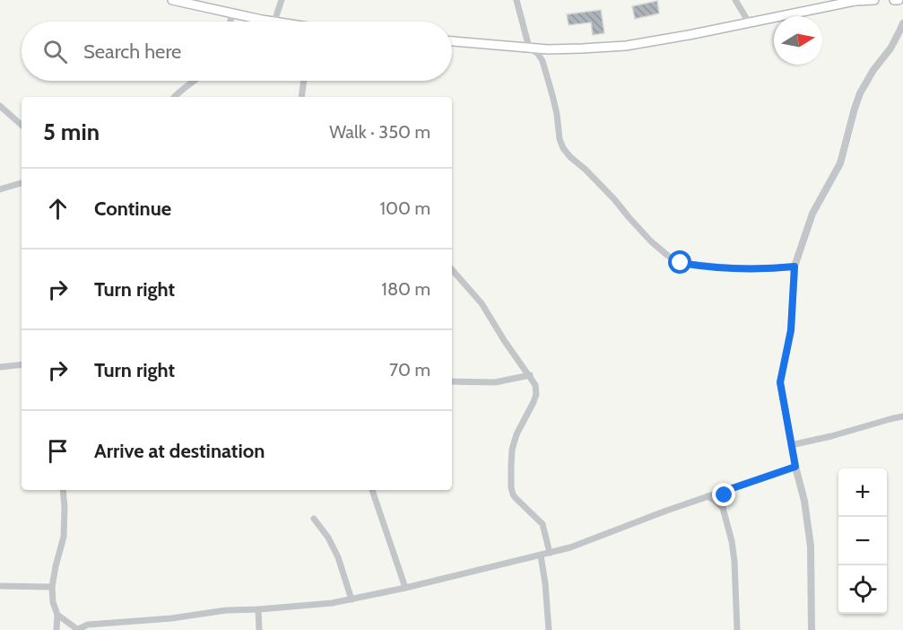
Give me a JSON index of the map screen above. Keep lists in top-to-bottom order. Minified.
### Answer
{"north":"right","page":{"search":"Search here","heading":["5 min","Walk · 350 m"],"list":[["Continue","100 m"],["Turn right","180 m"],["Turn right","70 m"],"Arrive at destination"],"map_buttons":["+","−"]}}
